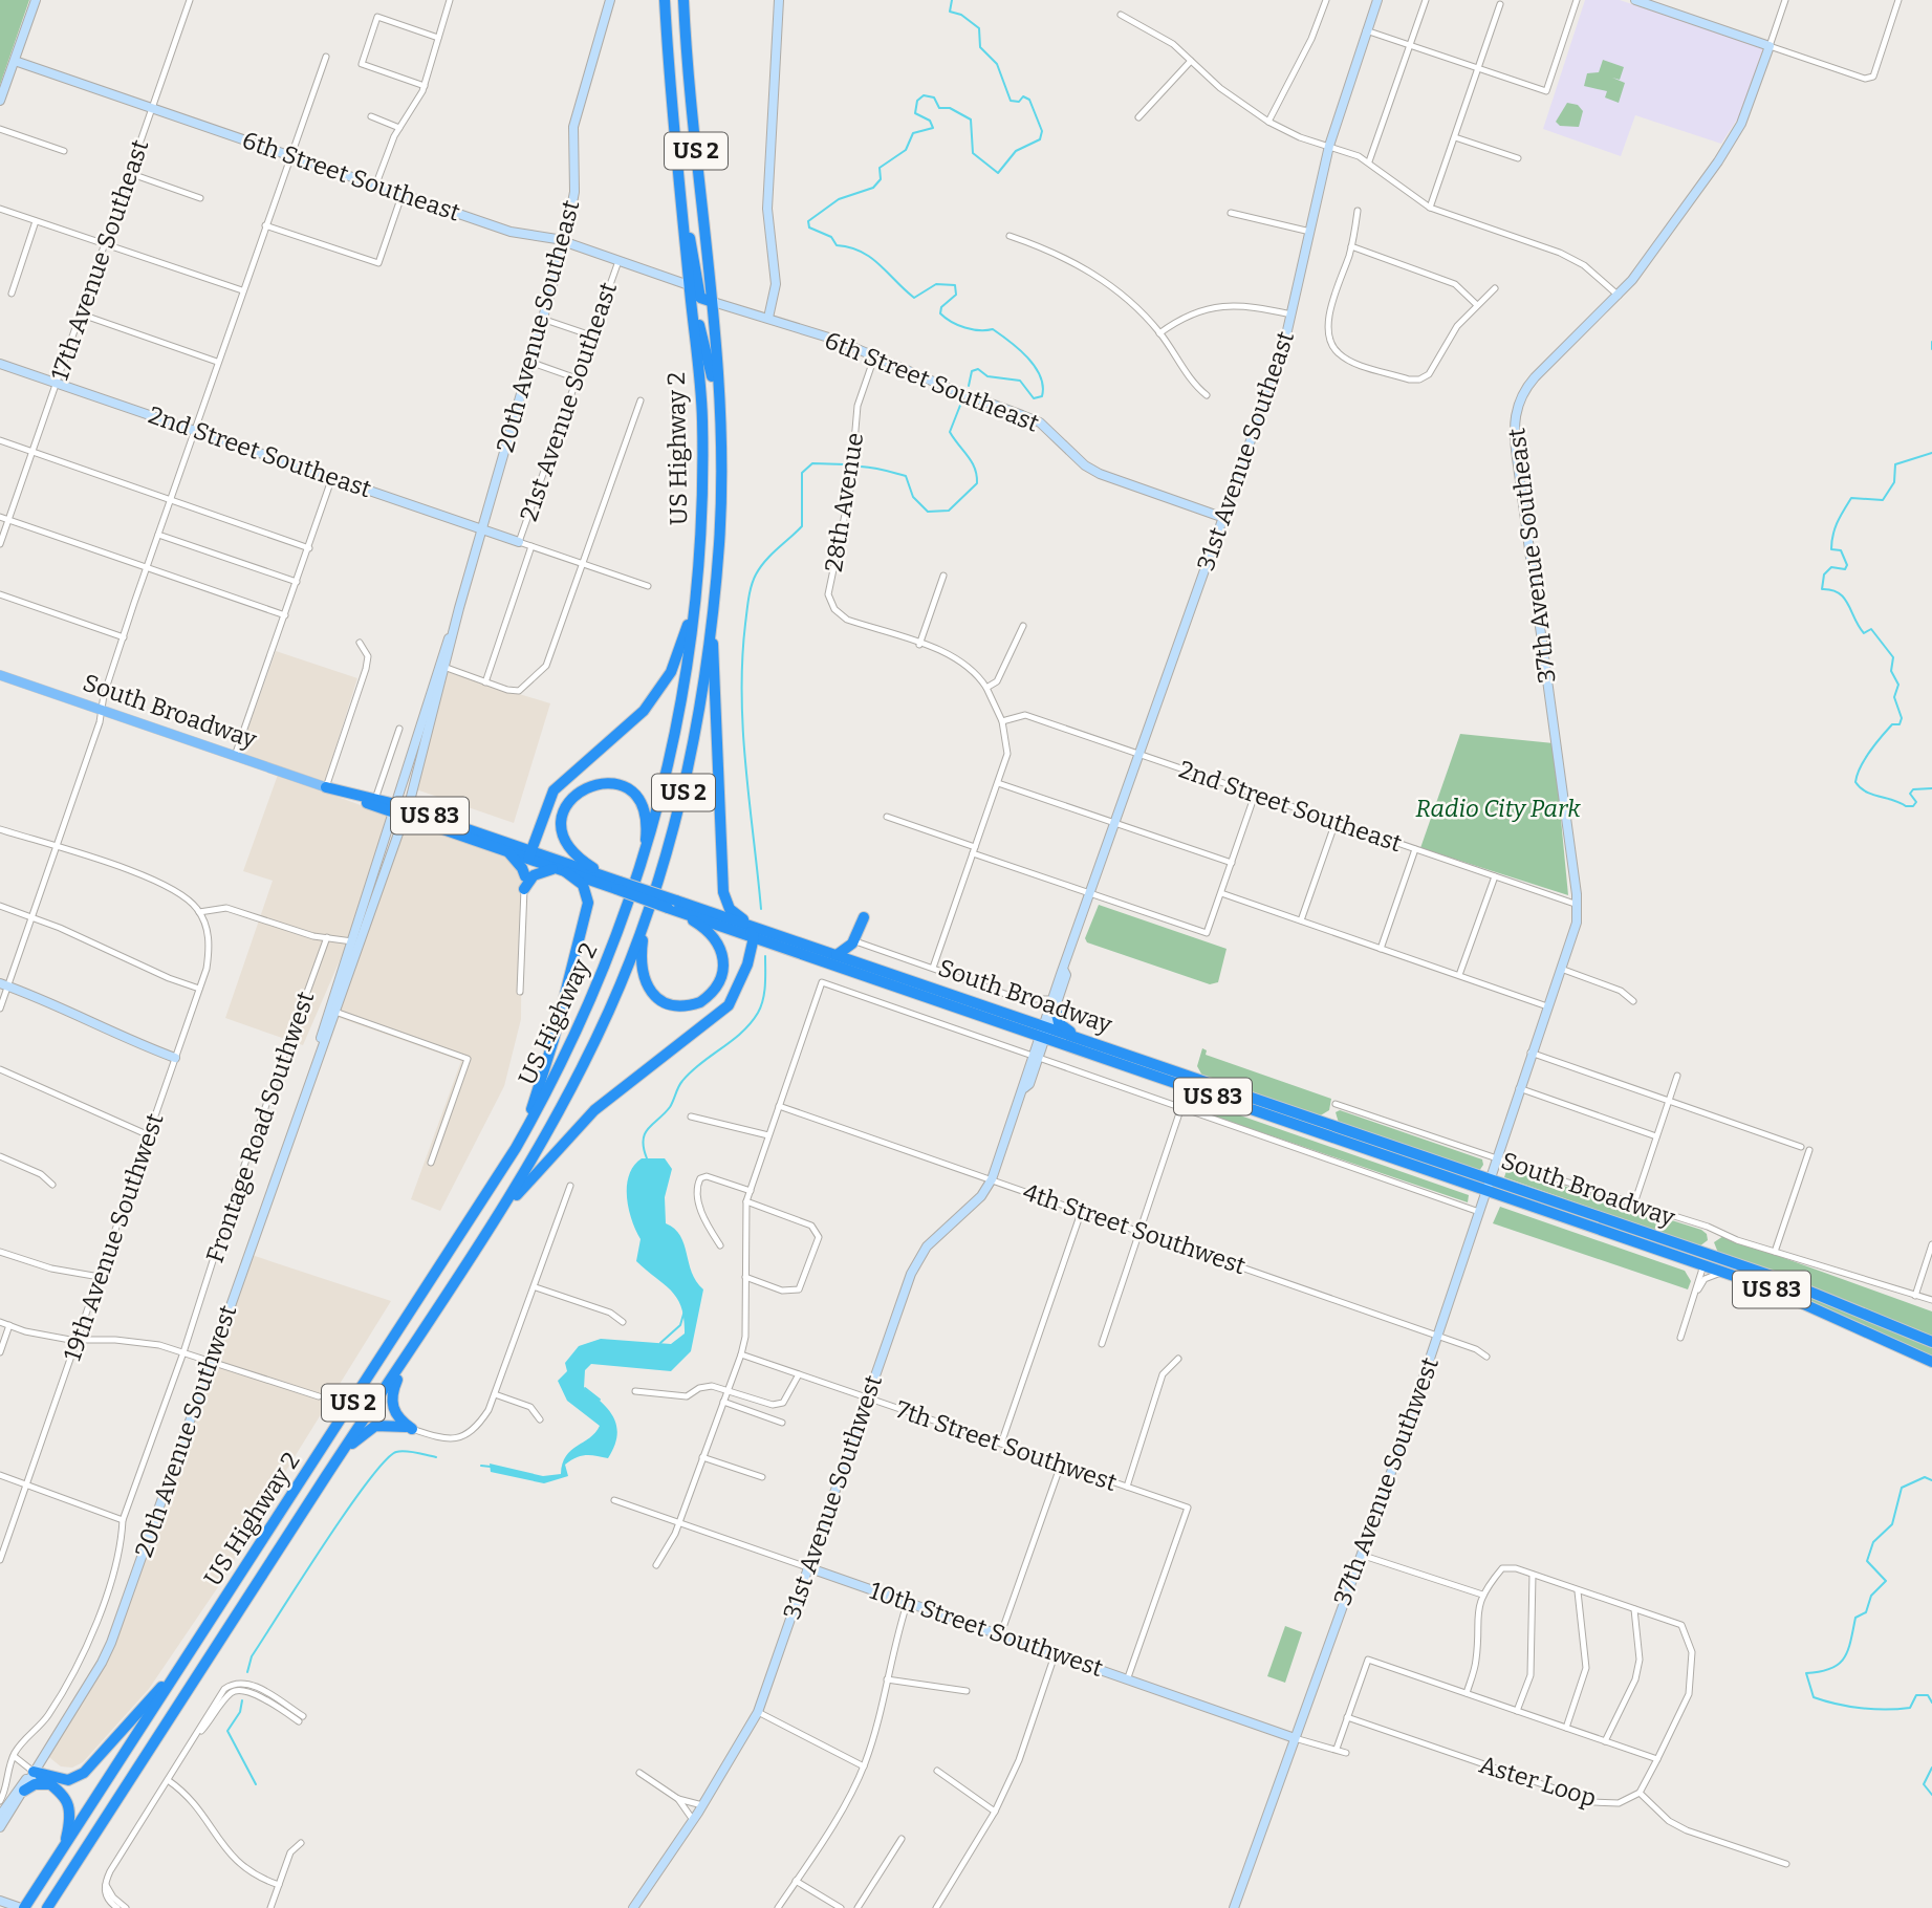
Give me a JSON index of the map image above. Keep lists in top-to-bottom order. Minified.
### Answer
{"streets":{"highway":["US 2","US Highway 2","South Broadway","US 83"],"street":["6th Street Southeast","17th Avenue Southeast","20th Avenue Southeast","21st Avenue Southeast","31st Avenue Southeast","2nd Street Southeast","28th Avenue","37th Avenue Southeast","Frontage Road Southwest","4th Street Southwest","19th Avenue Southwest","20th Avenue Southwest","7th Street Southwest","37th Avenue Southwest","31st Avenue Southwest","10th Street Southwest","Aster Loop"]},"crossings":[["6th Street Southeast","17th Avenue Southeast"],["6th Street Southeast","20th Avenue Southeast"],["6th Street Southeast","21st Avenue Southeast"],["6th Street Southeast","US Highway 2"],["6th Street Southeast","31st Avenue Southeast"],["6th Street Southeast","28th Avenue"],["17th Avenue Southeast","2nd Street Southeast"],["20th Avenue Southeast","2nd Street Southeast"],["20th Avenue Southeast","20th Avenue Southwest"],["21st Avenue Southeast","2nd Street Southeast"],["31st Avenue Southeast","2nd Street Southeast"],["31st Avenue Southeast","31st Avenue Southwest"],["2nd Street Southeast","28th Avenue"],["2nd Street Southeast","37th Avenue Southeast"],["37th Avenue Southeast","37th Avenue Southwest"],["South Broadway","US 83"],["South Broadway","20th Avenue Southwest"],["South Broadway","37th Avenue Southwest"],["South Broadway","31st Avenue Southwest"],["4th Street Southwest","37th Avenue Southwest"],["4th Street Southwest","31st Avenue Southwest"],["7th Street Southwest","31st Avenue Southwest"],["7th Street Southwest","10th Street Southwest"],["37th Avenue Southwest","10th Street Southwest"],["31st Avenue Southwest","10th Street Southwest"]],"parks":["Radio City Park"]}
